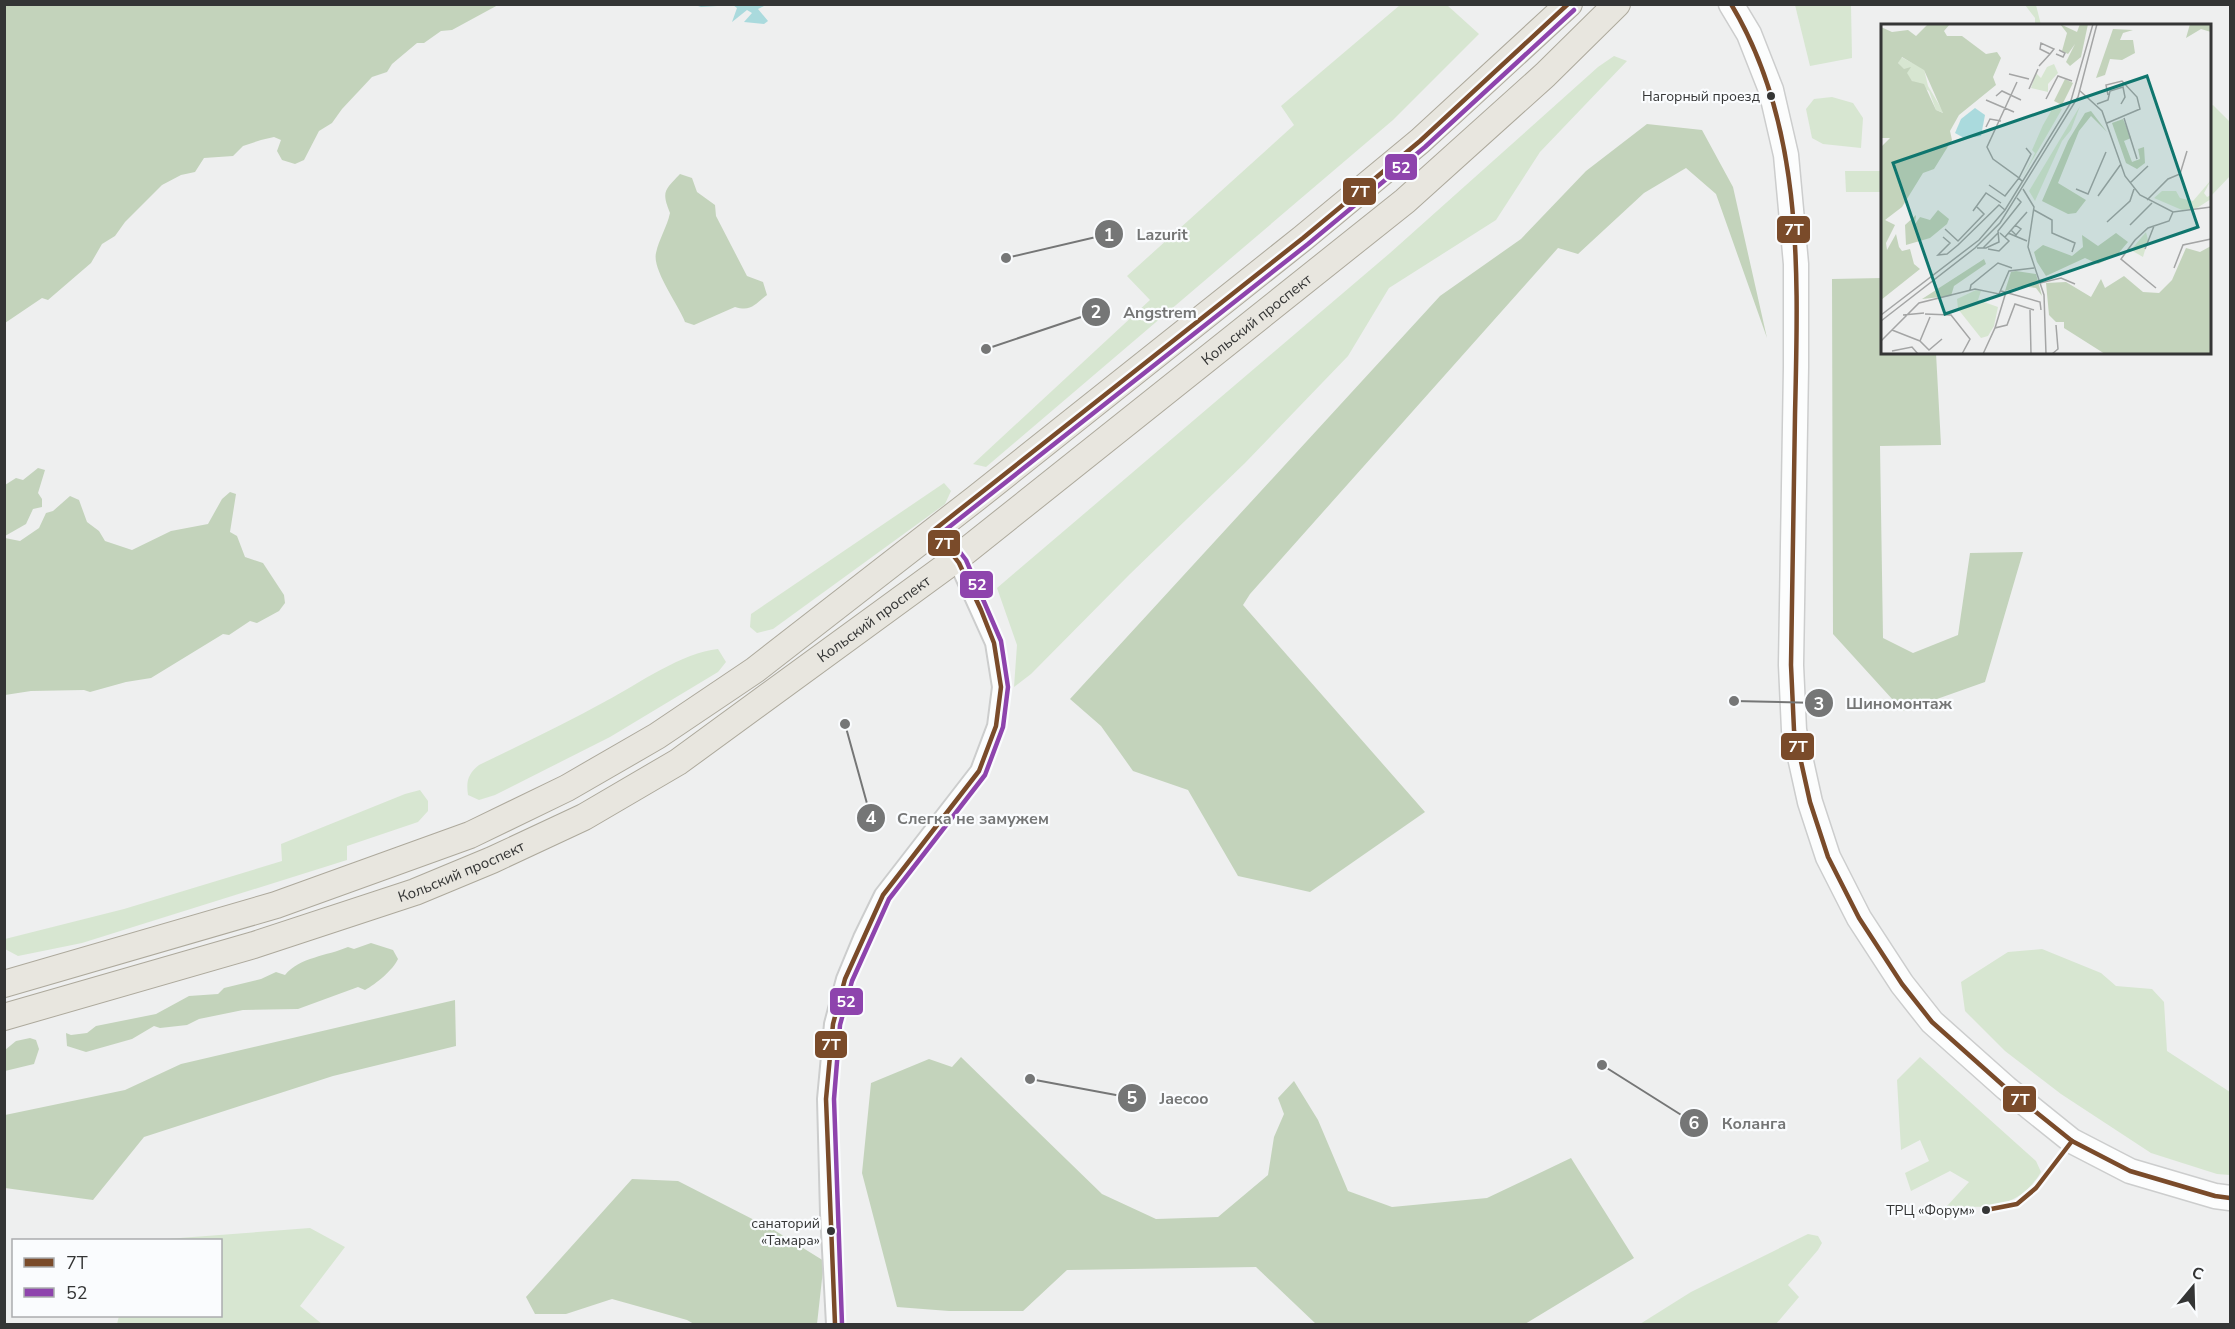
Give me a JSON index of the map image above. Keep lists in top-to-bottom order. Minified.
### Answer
{"streets":{"main road":["Кольский проспект"]},"places":["Нагорный проезд","Lazurit","Angstrem","Шиномонтаж","Слегка не замужем","Коланга","Jaecoo","ТРЦ «Форум»","санаторий «Тамара»"],"lines":["transit line 7Т","transit line 52"],"legend":["7Т","52"],"north":"top"}
